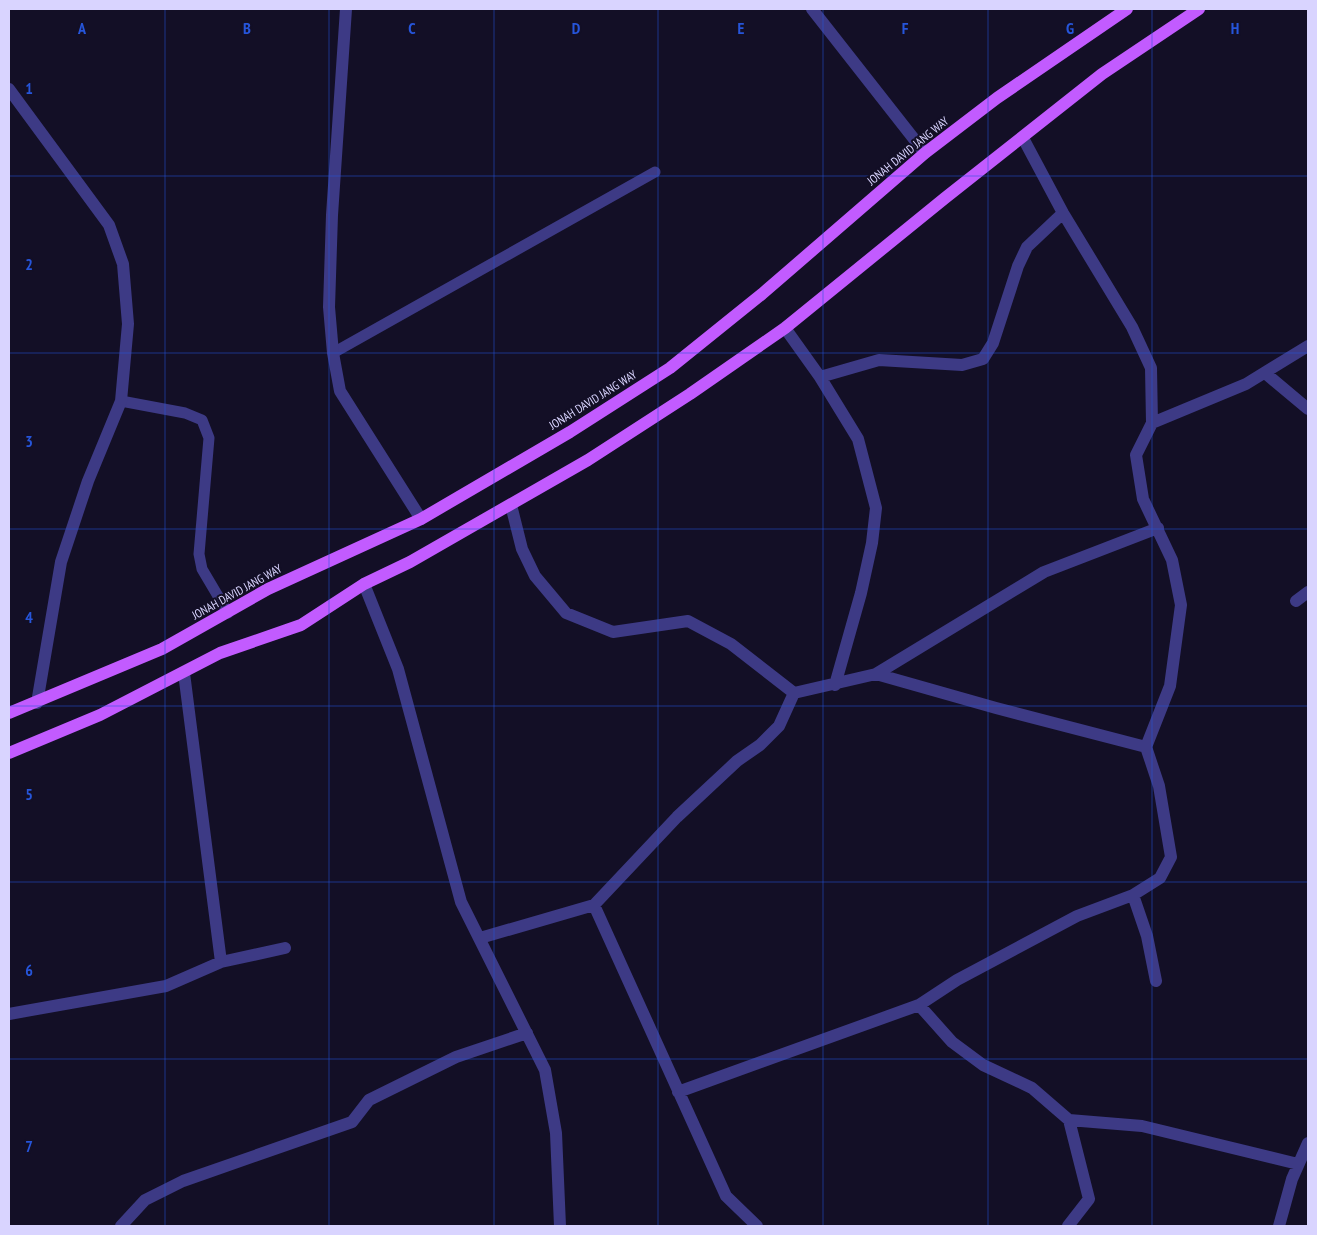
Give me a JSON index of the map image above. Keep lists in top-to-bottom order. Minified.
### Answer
{"streets":{"main road":["JONAH DAVID JANG WAY"]},"grid":{"columns":["A","B","C","D","E","F","G","H"],"rows":["1","2","3","4","5","6","7"]}}
